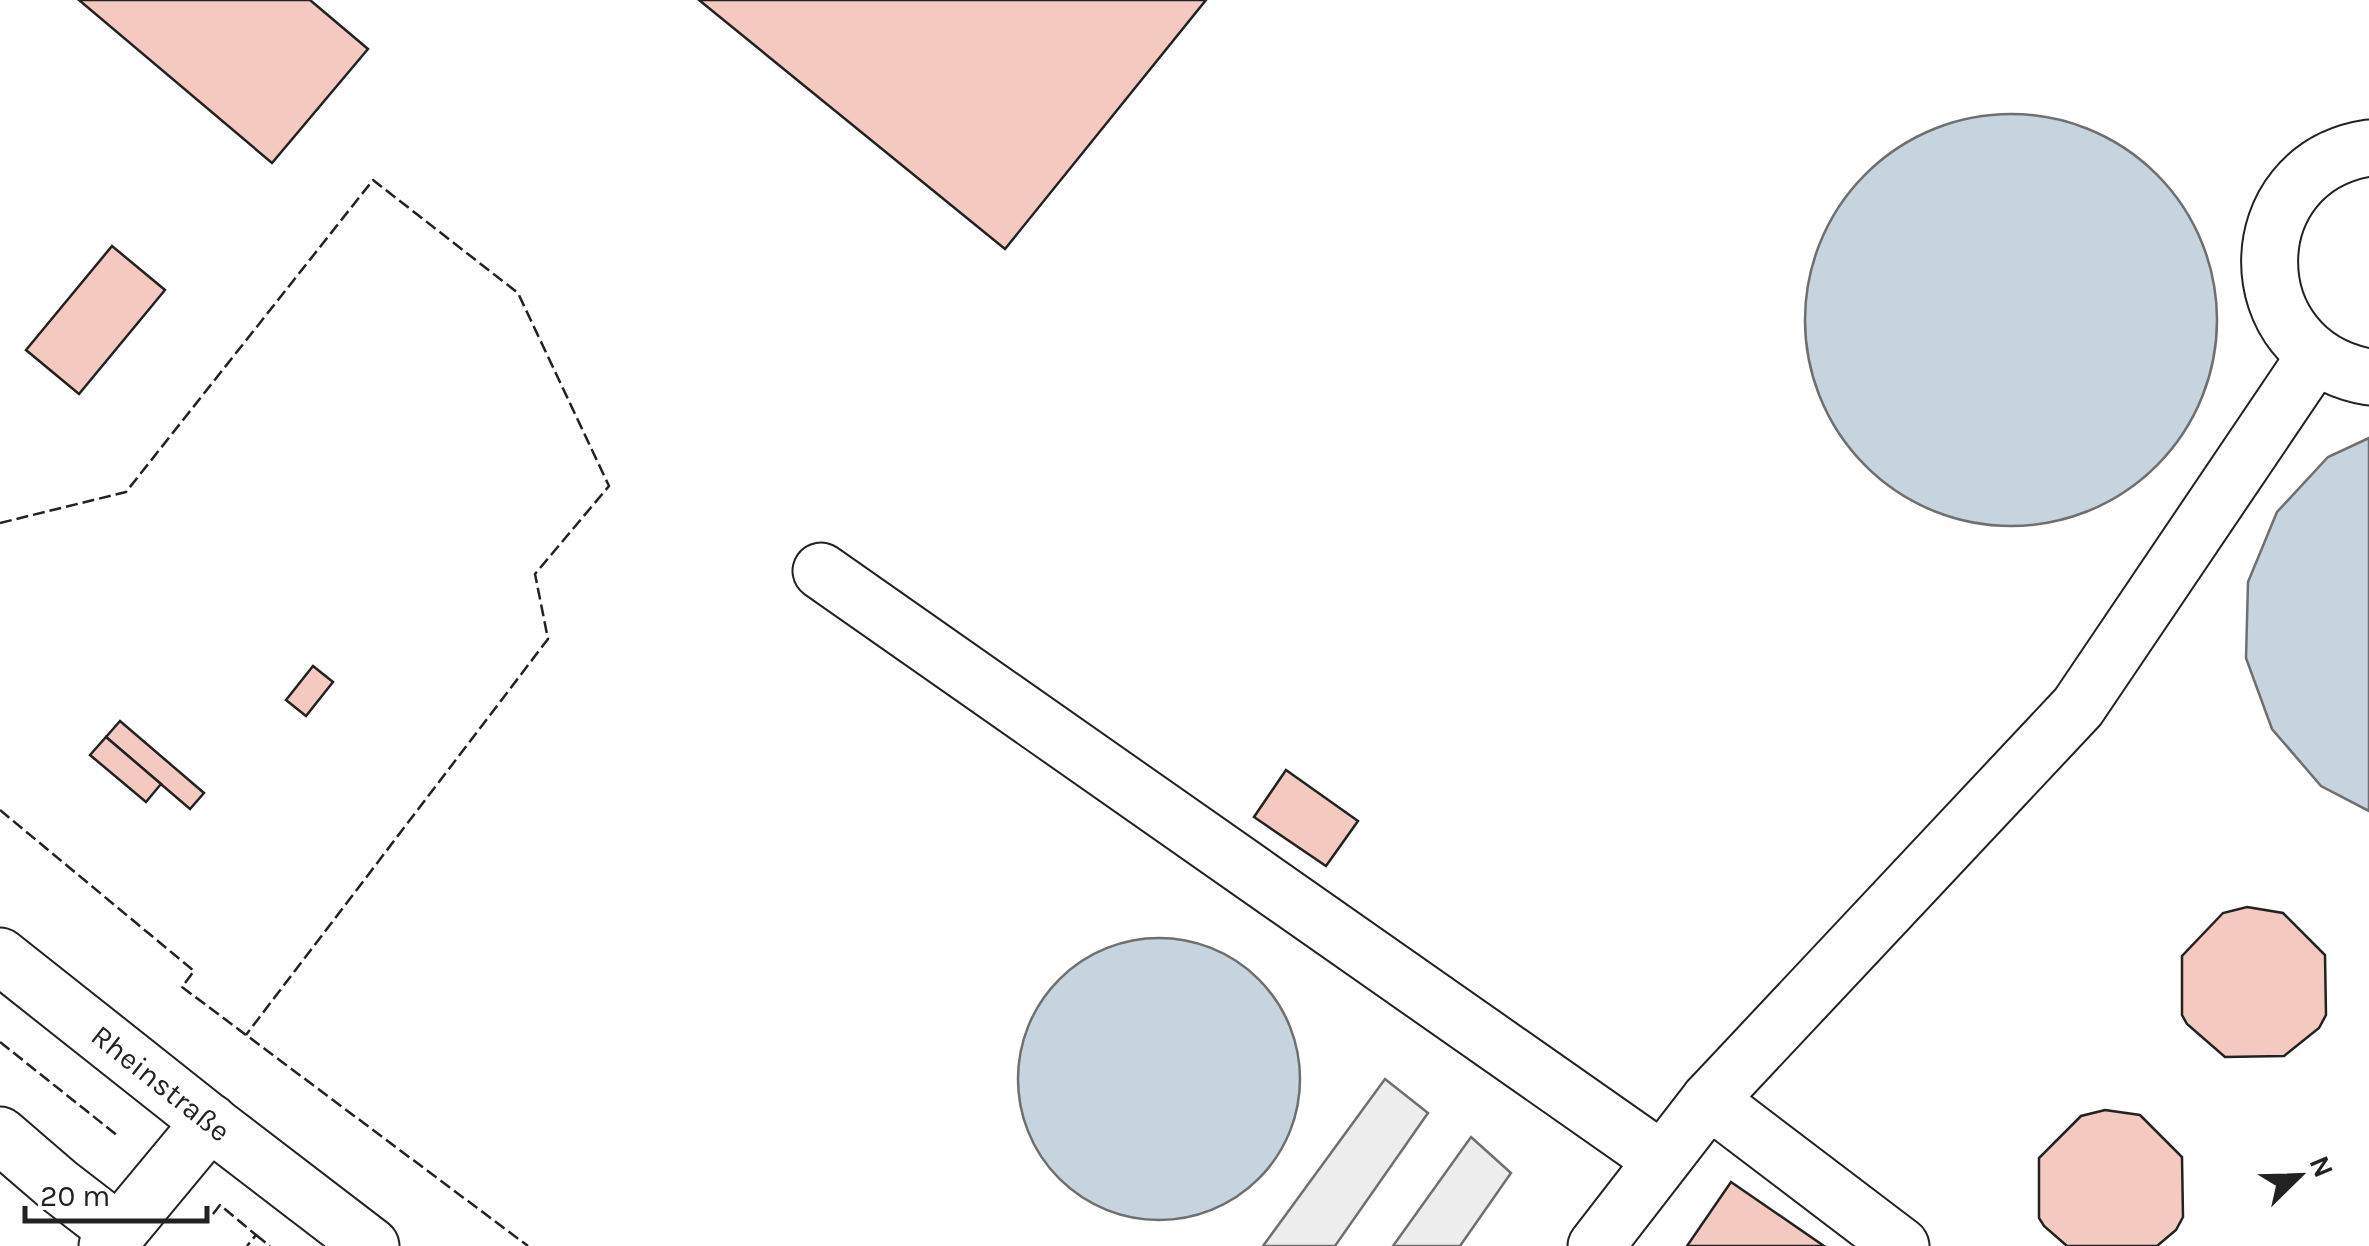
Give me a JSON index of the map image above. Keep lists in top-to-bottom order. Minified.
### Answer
{"streets":{"street":["Rheinstraße"]},"scale_bar":"20 m","north":"top right"}
